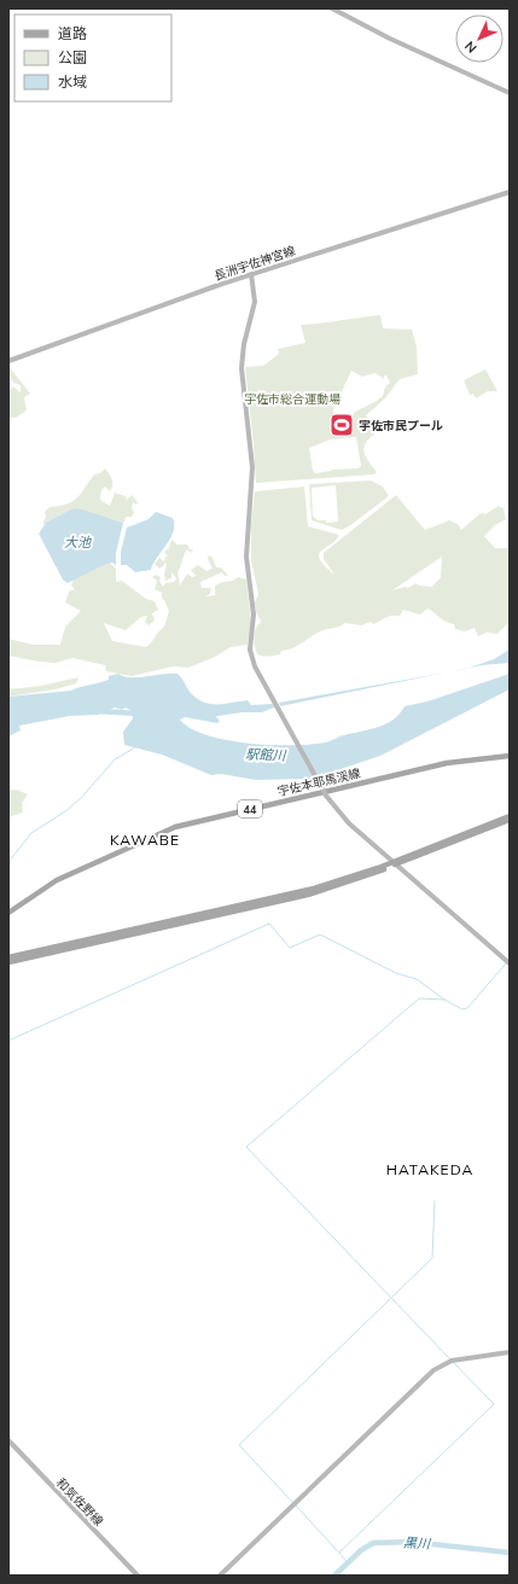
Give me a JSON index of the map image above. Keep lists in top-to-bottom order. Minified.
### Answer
{"streets":{"main road":["宇佐本耶馬渓線","44"],"street":["長洲宇佐神宮線","和気佐野線"]},"districts":["KAWABE","HATAKEDA"],"water":["大池","駅館川","黒川"],"parks":["宇佐市総合運動場"],"places":{"sports":["宇佐市民プール"]},"legend":["道路","公園","水域"],"north":"bottom left"}
